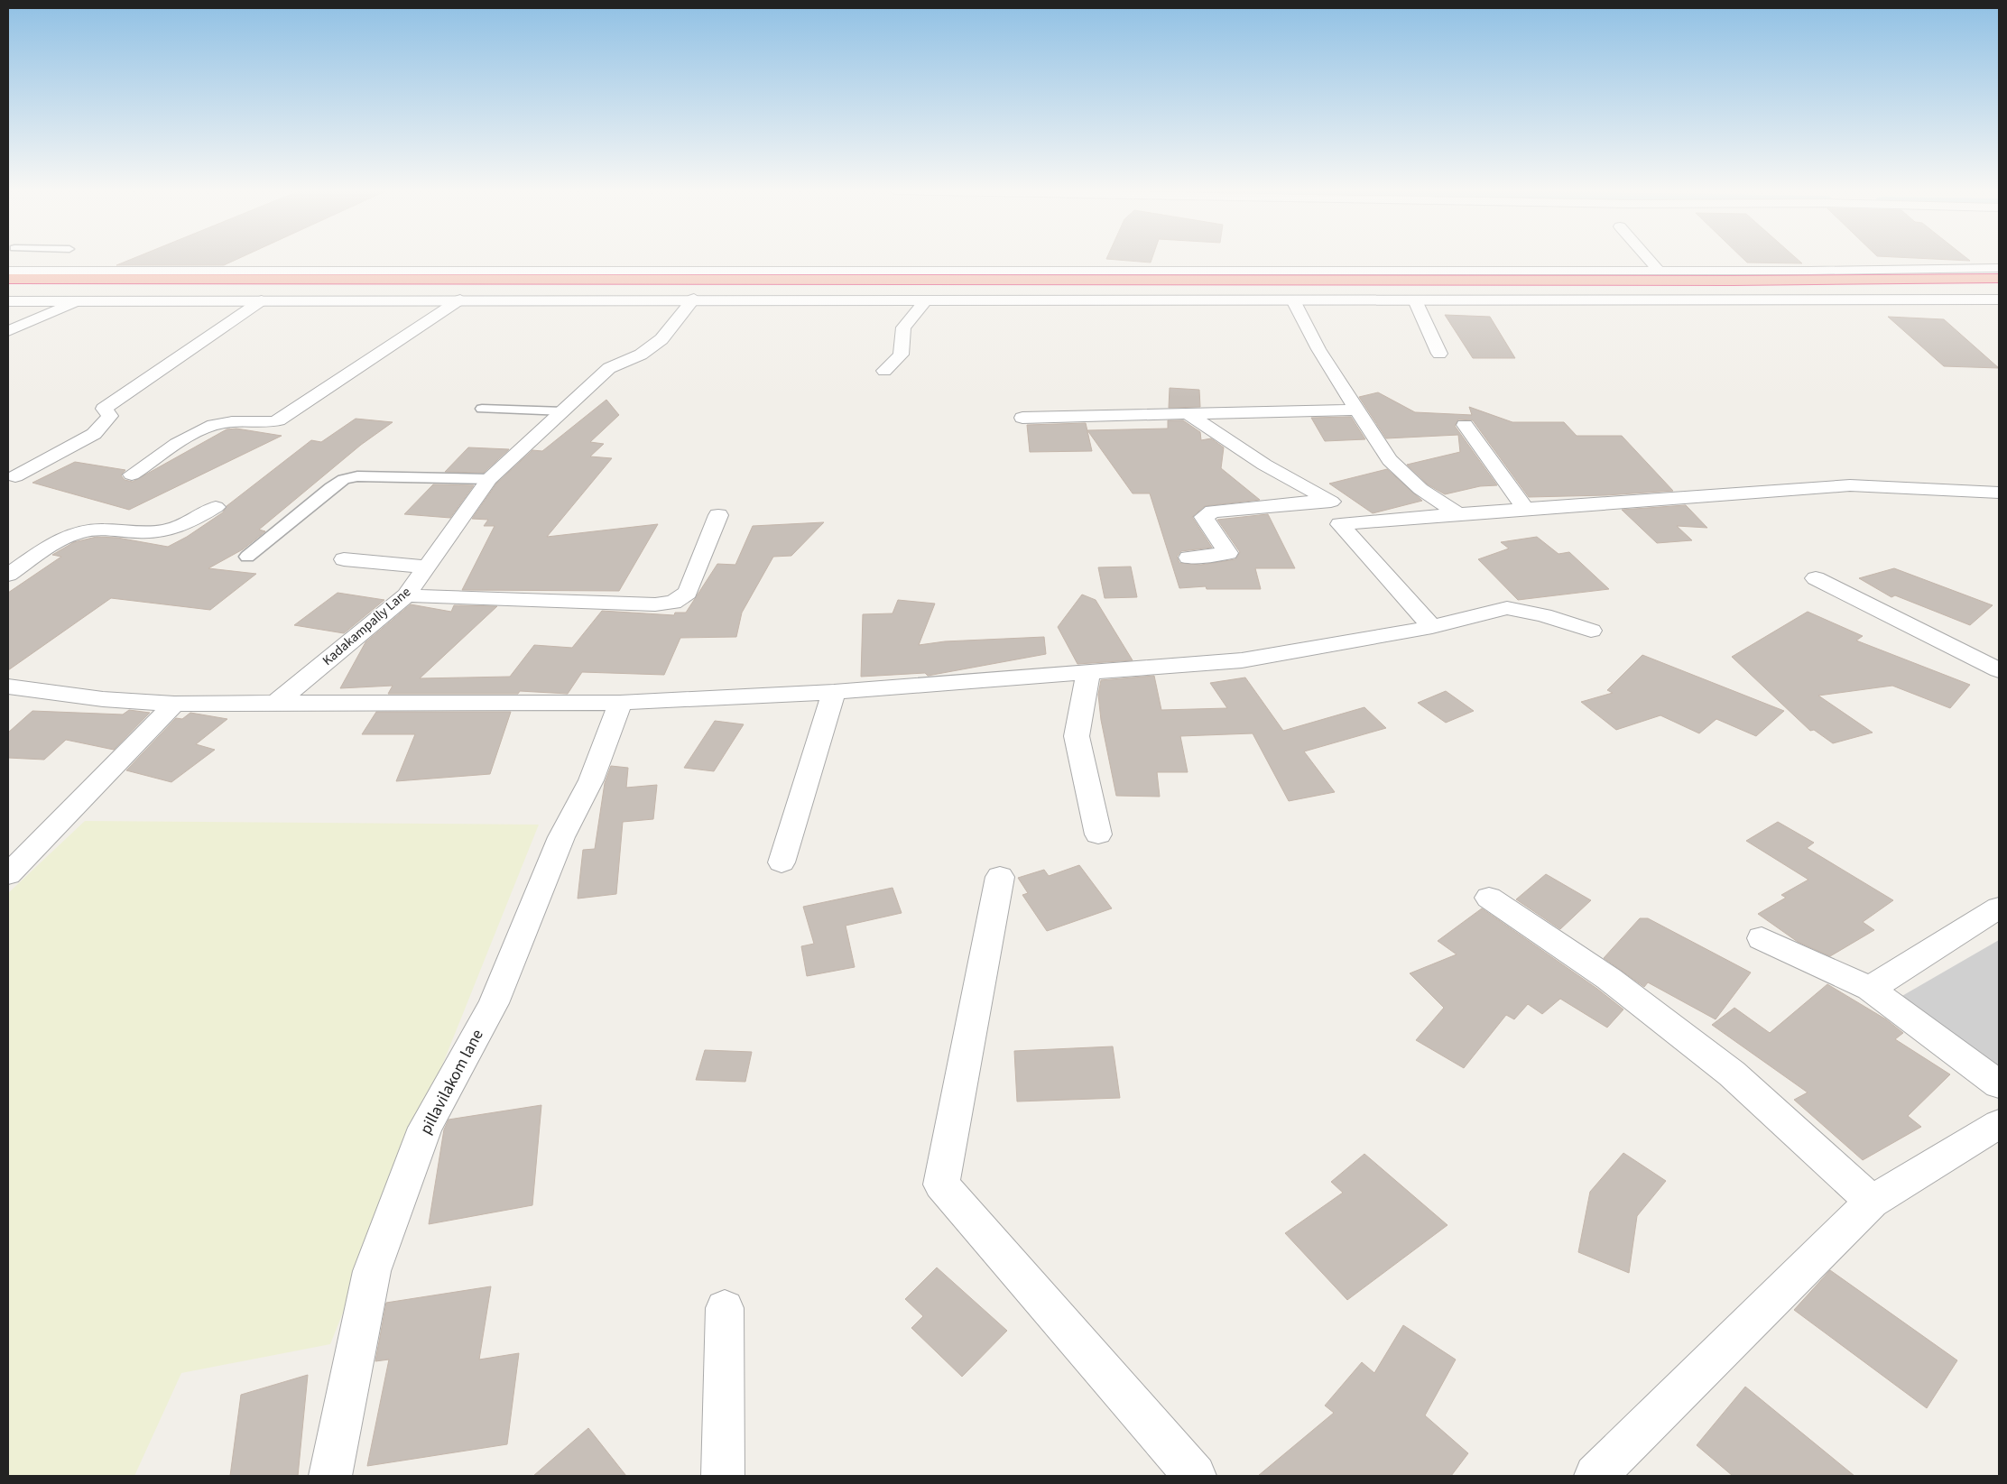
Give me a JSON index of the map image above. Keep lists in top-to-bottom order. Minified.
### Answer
{"streets":{"street":["Kadakampally Lane","pillavilakom lane"]}}
